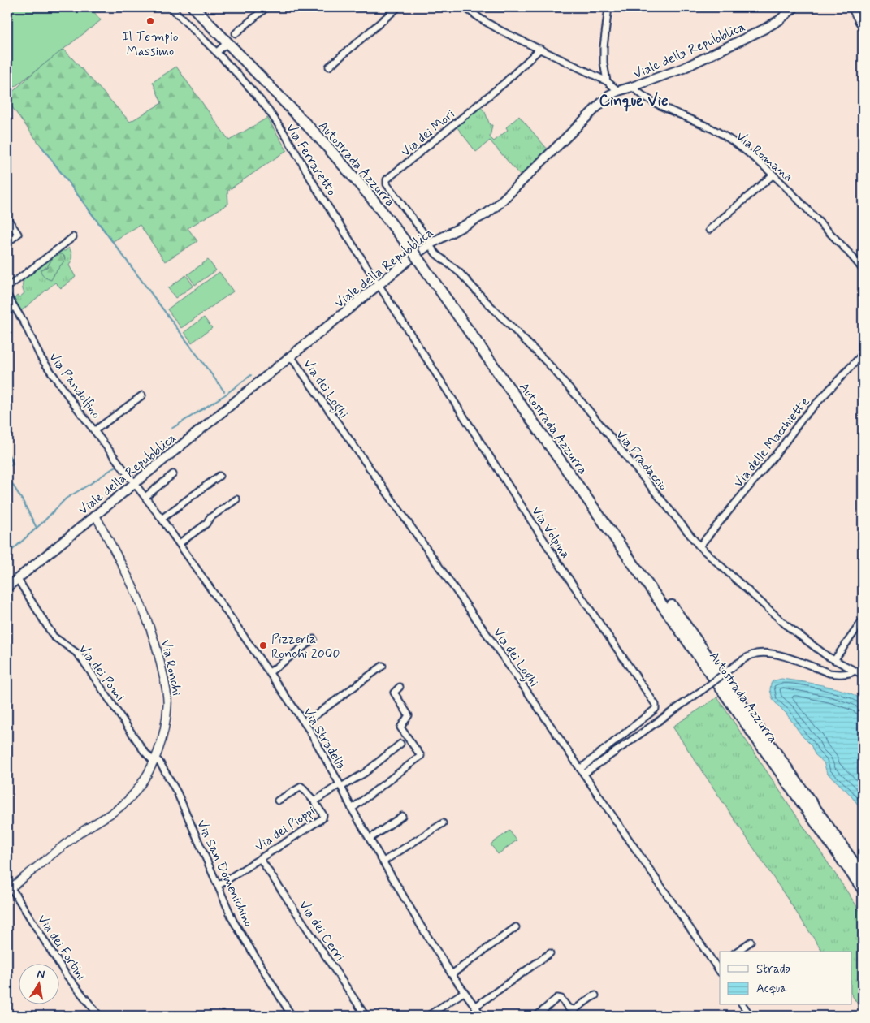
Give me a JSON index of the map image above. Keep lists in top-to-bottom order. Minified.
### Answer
{"streets":{"highway":["Autostrada Azzurra"],"main road":["Viale della Repubblica"],"street":["Via dei Mori","Via Romana","Via Ferraretto","Via Pandolfino","Via dei Loghi","Via delle Macchiette","Via Pradaccio","Via Volpina","Via Ronchi","Via dei Pomi","Via Stradella","Via dei Pioppi","Via San Domenichino","Via dei Cerri","Via dei Fortini"]},"crossings":[["Viale della Repubblica","Via dei Mori"],["Viale della Repubblica","Via Romana"],["Viale della Repubblica","Via Ferraretto"],["Viale della Repubblica","Via Pandolfino"],["Viale della Repubblica","Via dei Loghi"],["Viale della Repubblica","Via Pradaccio"],["Viale della Repubblica","Via Volpina"],["Viale della Repubblica","Via Ronchi"],["Viale della Repubblica","Via dei Pomi"],["Viale della Repubblica","Via Stradella"],["Via dei Mori","Via Pradaccio"],["Via Ferraretto","Via Volpina"],["Via Pandolfino","Via Stradella"],["Via dei Loghi","Via Volpina"],["Via delle Macchiette","Via Pradaccio"],["Via Ronchi","Via dei Pomi"],["Via Ronchi","Via San Domenichino"],["Via Ronchi","Via dei Fortini"],["Via dei Pomi","Via San Domenichino"],["Via Stradella","Via dei Pioppi"],["Via dei Pioppi","Via San Domenichino"],["Via dei Pioppi","Via dei Cerri"]],"districts":["Cinque Vie"],"places":["Il Tempio Massimo","Pizzeria Ronchi 2000"],"legend":["Strada","Acqua"],"north":"top"}
